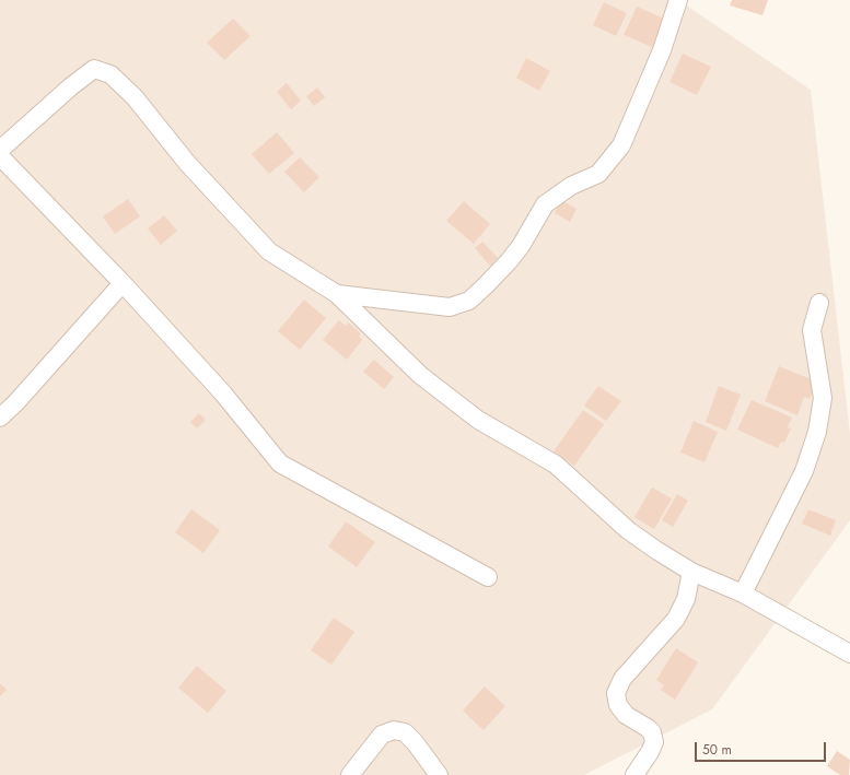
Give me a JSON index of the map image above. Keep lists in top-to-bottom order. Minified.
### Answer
{"scale_bar":"50 m"}
